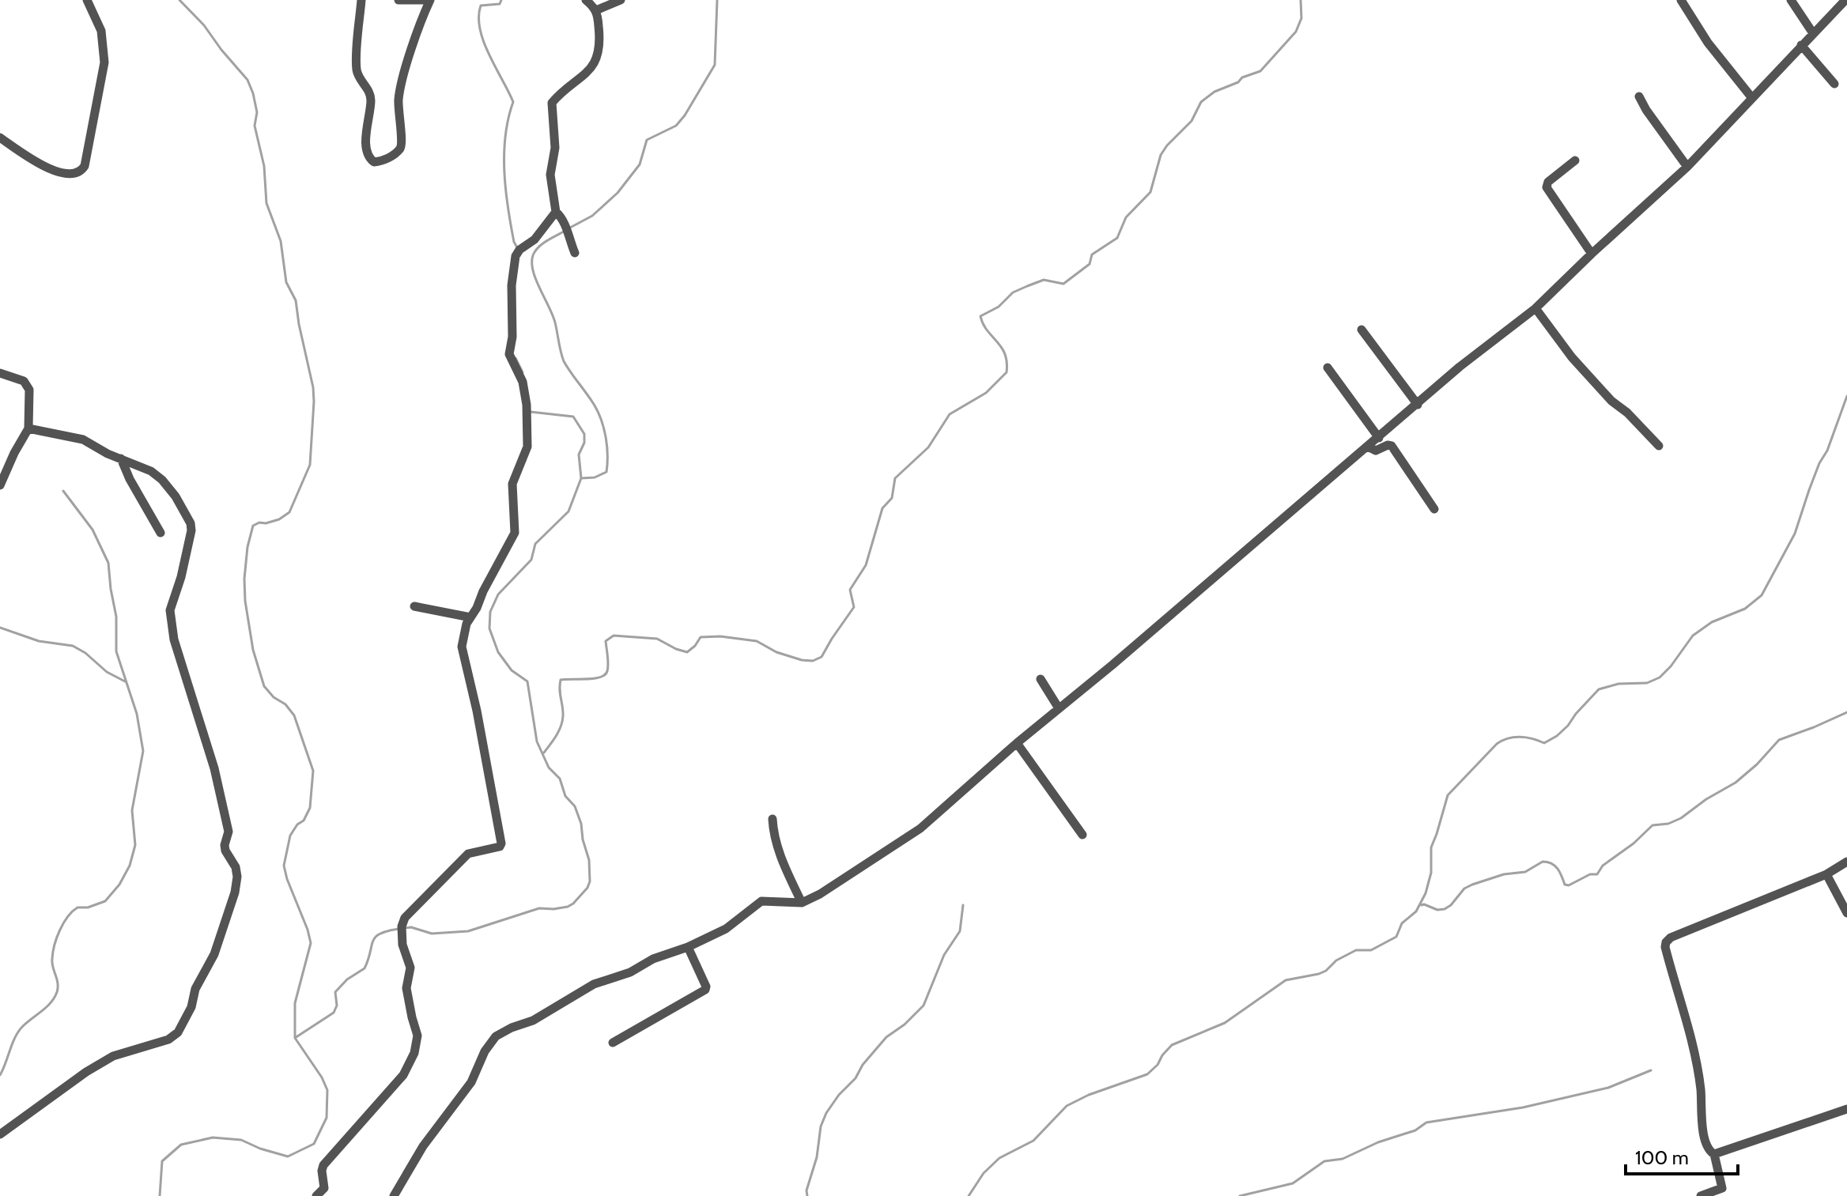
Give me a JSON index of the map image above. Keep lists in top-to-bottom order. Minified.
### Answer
{"scale_bar":"100 m"}
